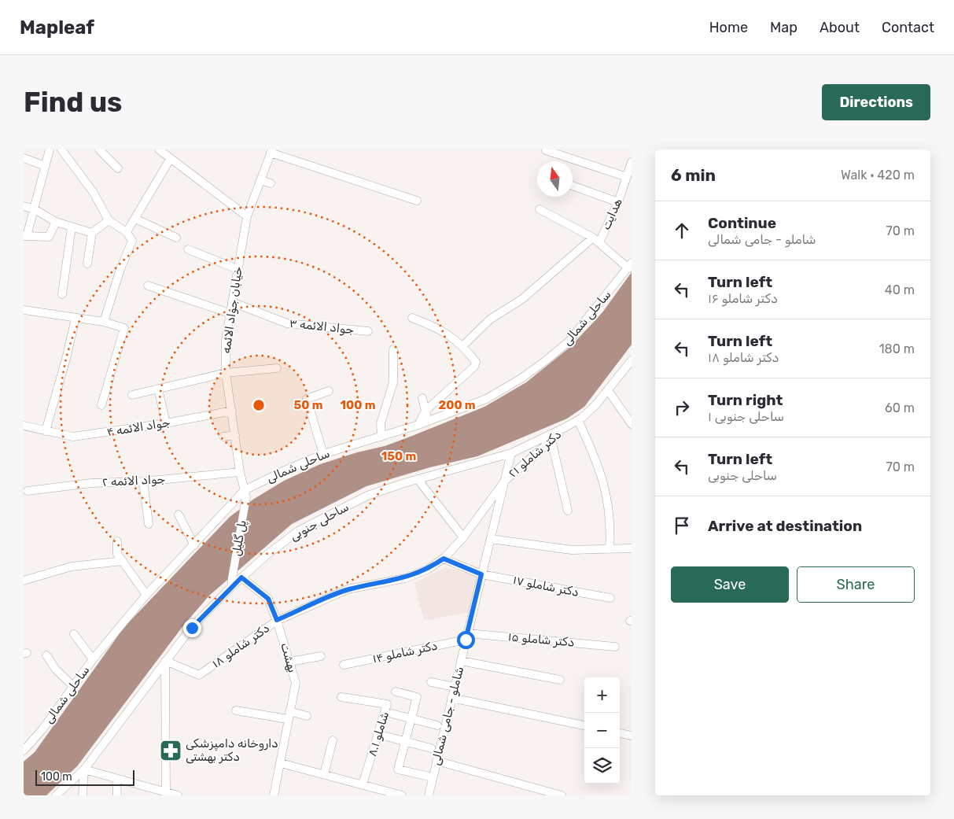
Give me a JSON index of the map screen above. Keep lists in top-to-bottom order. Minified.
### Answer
{"streets":{"street":["هدایت","خیابان جواد الائمه","ساحلی شمالی","جواد الائمه ۳","جواد الائمه ۴","دکتر شاملو ۲۱","جواد الائمه ۲","ساحلی جنوبی","پل گلیل","دکتر شاملو ۱۷","دکتر شاملو ۱۵","دکتر شاملو ۱۸","دکتر شاملو ۱۴","بهشت","شاملو - جامی شمالی","شاملو ۸.۱"]},"crossings":[["خیابان جواد الائمه","ساحلی شمالی"],["خیابان جواد الائمه","جواد الائمه ۳"],["خیابان جواد الائمه","جواد الائمه ۴"],["خیابان جواد الائمه","جواد الائمه ۲"],["خیابان جواد الائمه","پل گلیل"],["ساحلی شمالی","پل گلیل"],["دکتر شاملو ۲۱","ساحلی جنوبی"],["دکتر شاملو ۲۱","دکتر شاملو ۱۸"],["دکتر شاملو ۲۱","شاملو - جامی شمالی"],["ساحلی جنوبی","پل گلیل"],["ساحلی جنوبی","دکتر شاملو ۱۸"],["ساحلی جنوبی","بهشت"],["ساحلی جنوبی","شاملو - جامی شمالی"],["دکتر شاملو ۱۷","دکتر شاملو ۱۸"],["دکتر شاملو ۱۷","شاملو - جامی شمالی"],["دکتر شاملو ۱۵","دکتر شاملو ۱۴"],["دکتر شاملو ۱۵","شاملو - جامی شمالی"],["دکتر شاملو ۱۸","بهشت"],["دکتر شاملو ۱۸","شاملو - جامی شمالی"],["دکتر شاملو ۱۴","شاملو - جامی شمالی"]],"places":{"pharmacy":["داروخانه دامپزشکی دکتر بهشتی"]},"scale_bar":"100 m","north":"top","page":{"header":"Mapleaf","nav":["Home","Map","About","Contact"],"buttons":["Directions",["Save","Share"]],"title":"Find us","heading":["6 min","Walk · 420 m"],"list":[["Continue","شاملو - جامی شمالی","70 m"],["Turn left","دکتر شاملو ۱۶","40 m"],["Turn left","دکتر شاملو ۱۸","180 m"],["Turn right","ساحلی جنوبی ۱","60 m"],["Turn left","ساحلی جنوبی","70 m"],"Arrive at destination"],"map_buttons":["+","−"],"scale":"100 m"},"rings":["50 m","100 m","200 m","150 m"]}
